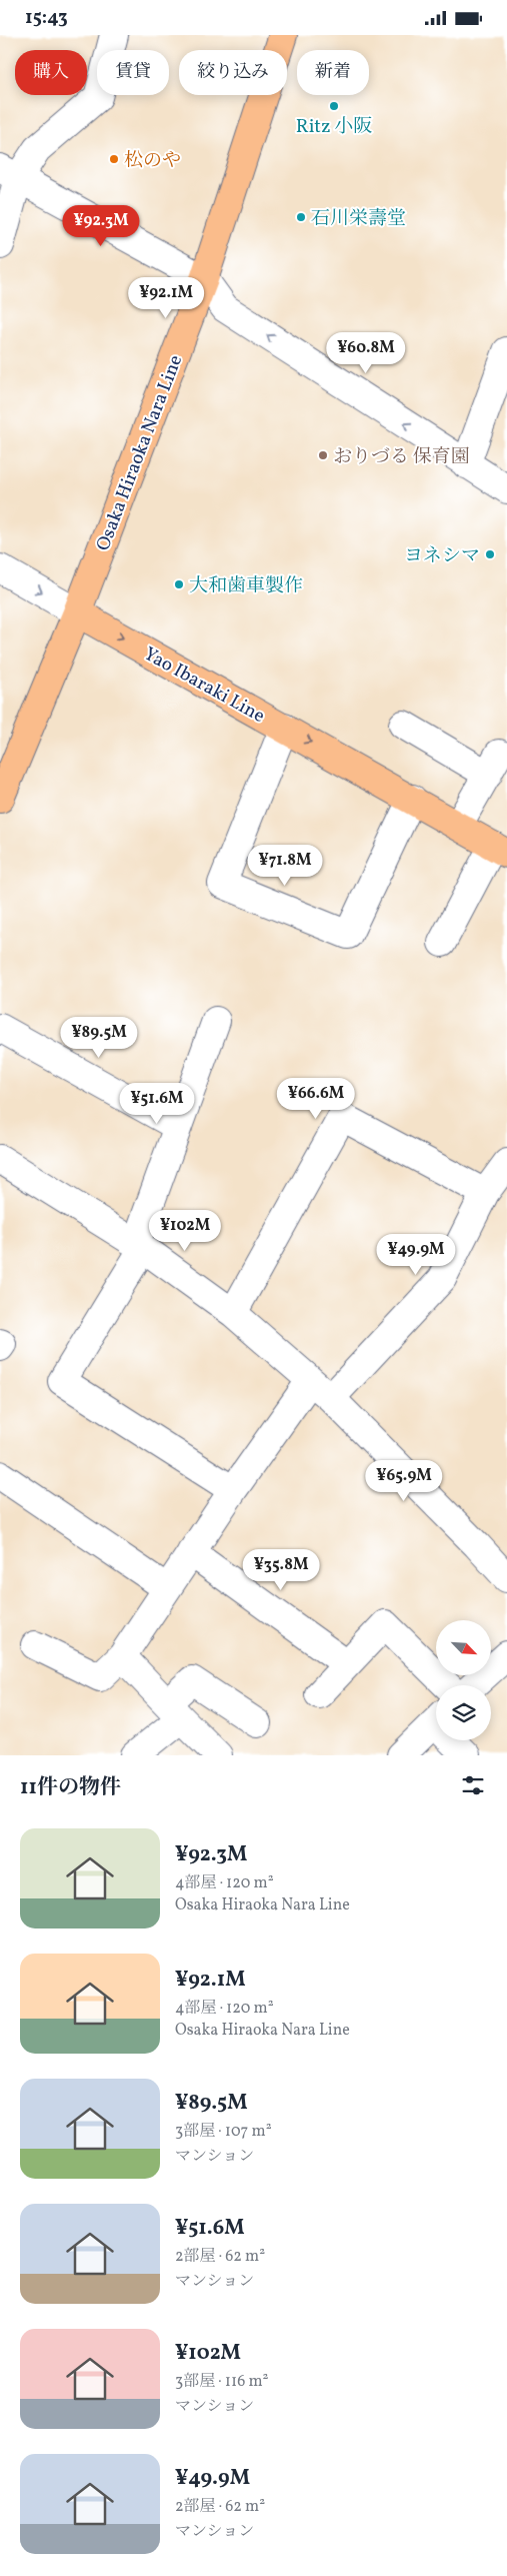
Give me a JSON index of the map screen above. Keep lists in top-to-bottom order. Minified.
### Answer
{"streets":{"main road":["Osaka Hiraoka Nara Line","Yao Ibaraki Line"]},"crossings":[["Osaka Hiraoka Nara Line","Yao Ibaraki Line"]],"one_way":["Yao Ibaraki Line"],"places":["Ritz 小阪","松のや","石川栄壽堂","おりづる 保育園","ヨネシマ","大和歯車製作"],"north":"bottom right","page":{"status":"15:43","chip":["購入","賃貸","絞り込み","新着"],"price":["¥92.3M","¥92.1M","¥60.8M","¥71.8M","¥89.5M","¥66.6M","¥51.6M","¥102M","¥49.9M","¥65.9M","¥35.8M"],"heading":"11件の物件","list":[{"name":"¥92.3M","note":"4部屋 · 120 m² · Osaka Hiraoka Nara Line"},{"name":"¥92.1M","note":"4部屋 · 120 m² · Osaka Hiraoka Nara Line"},{"name":"¥89.5M","note":"3部屋 · 107 m² · マンション"},{"name":"¥51.6M","note":"2部屋 · 62 m² · マンション"},{"name":"¥102M","note":"3部屋 · 116 m² · マンション"},{"name":"¥49.9M","note":"2部屋 · 62 m² · マンション"}]}}
